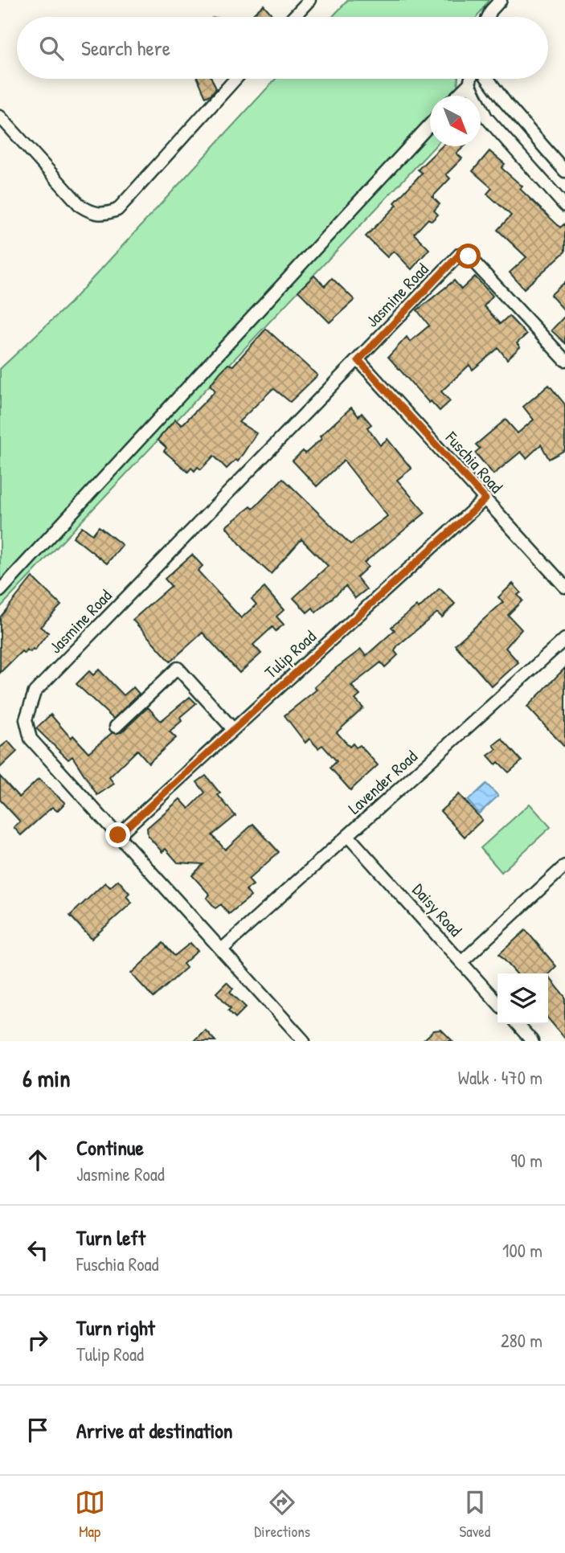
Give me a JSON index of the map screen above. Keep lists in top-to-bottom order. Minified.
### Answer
{"streets":{"street":["Jasmine Road","Fuschia Road","Tulip Road","Lavender Road","Daisy Road"]},"crossings":[["Jasmine Road","Fuschia Road"],["Jasmine Road","Tulip Road"],["Jasmine Road","Lavender Road"],["Fuschia Road","Tulip Road"],["Lavender Road","Daisy Road"]],"north":"bottom right","page":{"search":"Search here","heading":["6 min","Walk · 470 m"],"list":[["Continue","Jasmine Road","90 m"],["Turn left","Fuschia Road","100 m"],["Turn right","Tulip Road","280 m"],"Arrive at destination"],"nav":["Map","Directions","Saved"]}}
